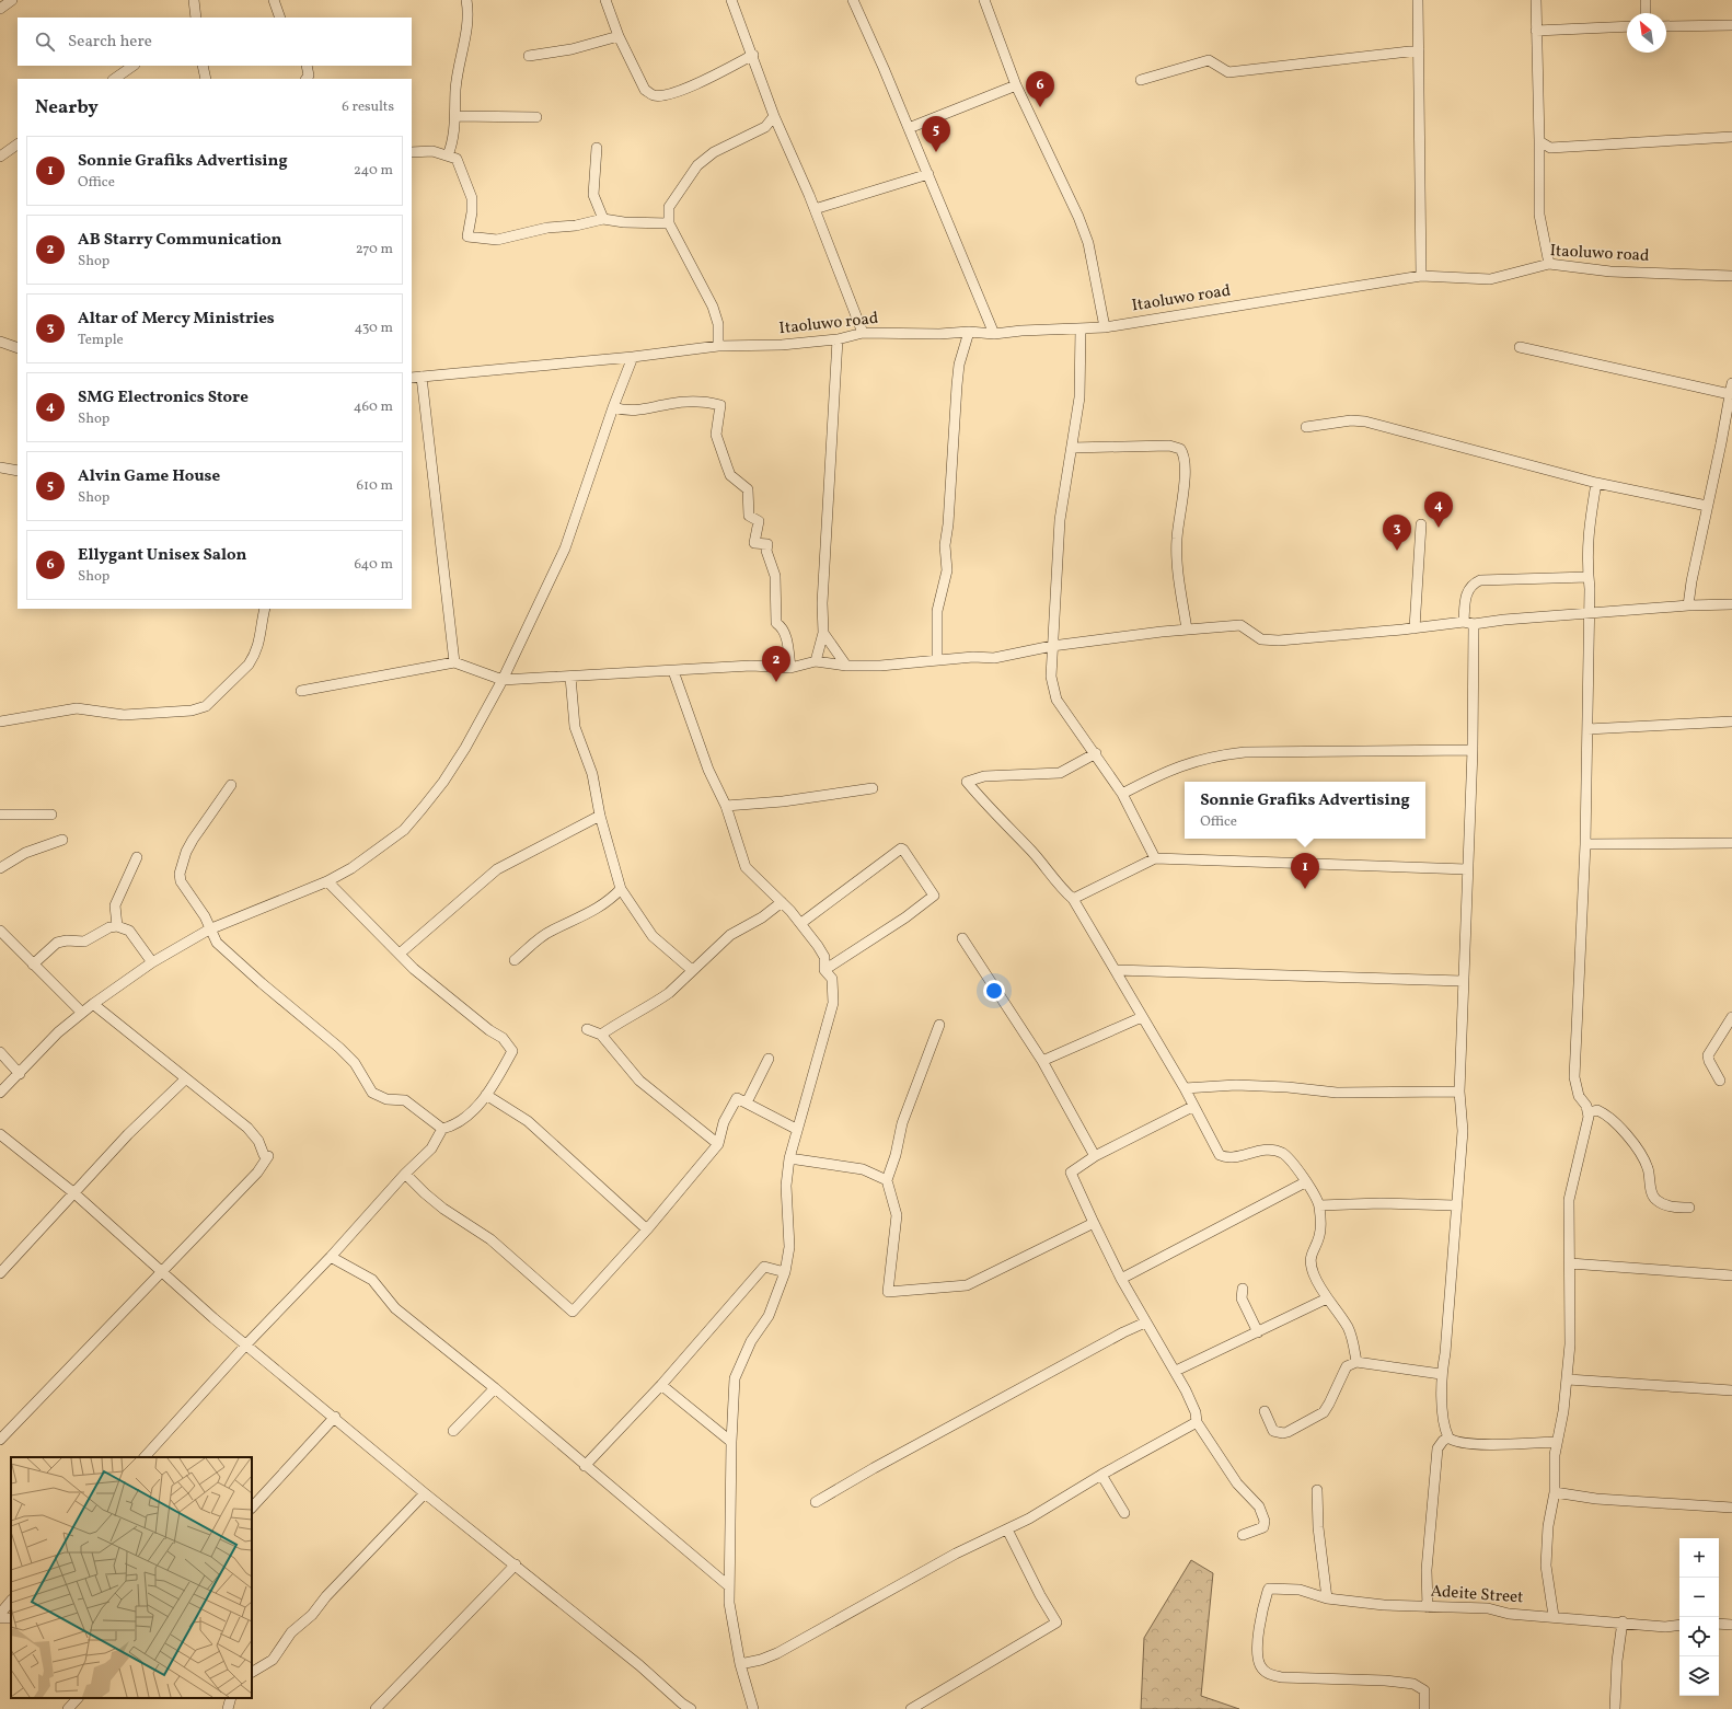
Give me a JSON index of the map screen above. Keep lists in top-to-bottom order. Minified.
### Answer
{"streets":{"street":["Itaoluwo road","Adeite Street"]},"north":"top left","page":{"search":"Search here","pins":["6","5","4","3","2","1"],"heading":["Nearby","6 results"],"list":[{"mark":"1","name":"Sonnie Grafiks Advertising","note":"Office","value":"240 m"},{"mark":"2","name":"AB Starry Communication","note":"Shop","value":"270 m"},{"mark":"3","name":"Altar of Mercy Ministries","note":"Temple","value":"430 m"},{"mark":"4","name":"SMG Electronics Store","note":"Shop","value":"460 m"},{"mark":"5","name":"Alvin Game House","note":"Shop","value":"610 m"},{"mark":"6","name":"Ellygant Unisex Salon","note":"Shop","value":"640 m"}],"popup":["Sonnie Grafiks Advertising","Office"],"map_buttons":["+","−"]}}
